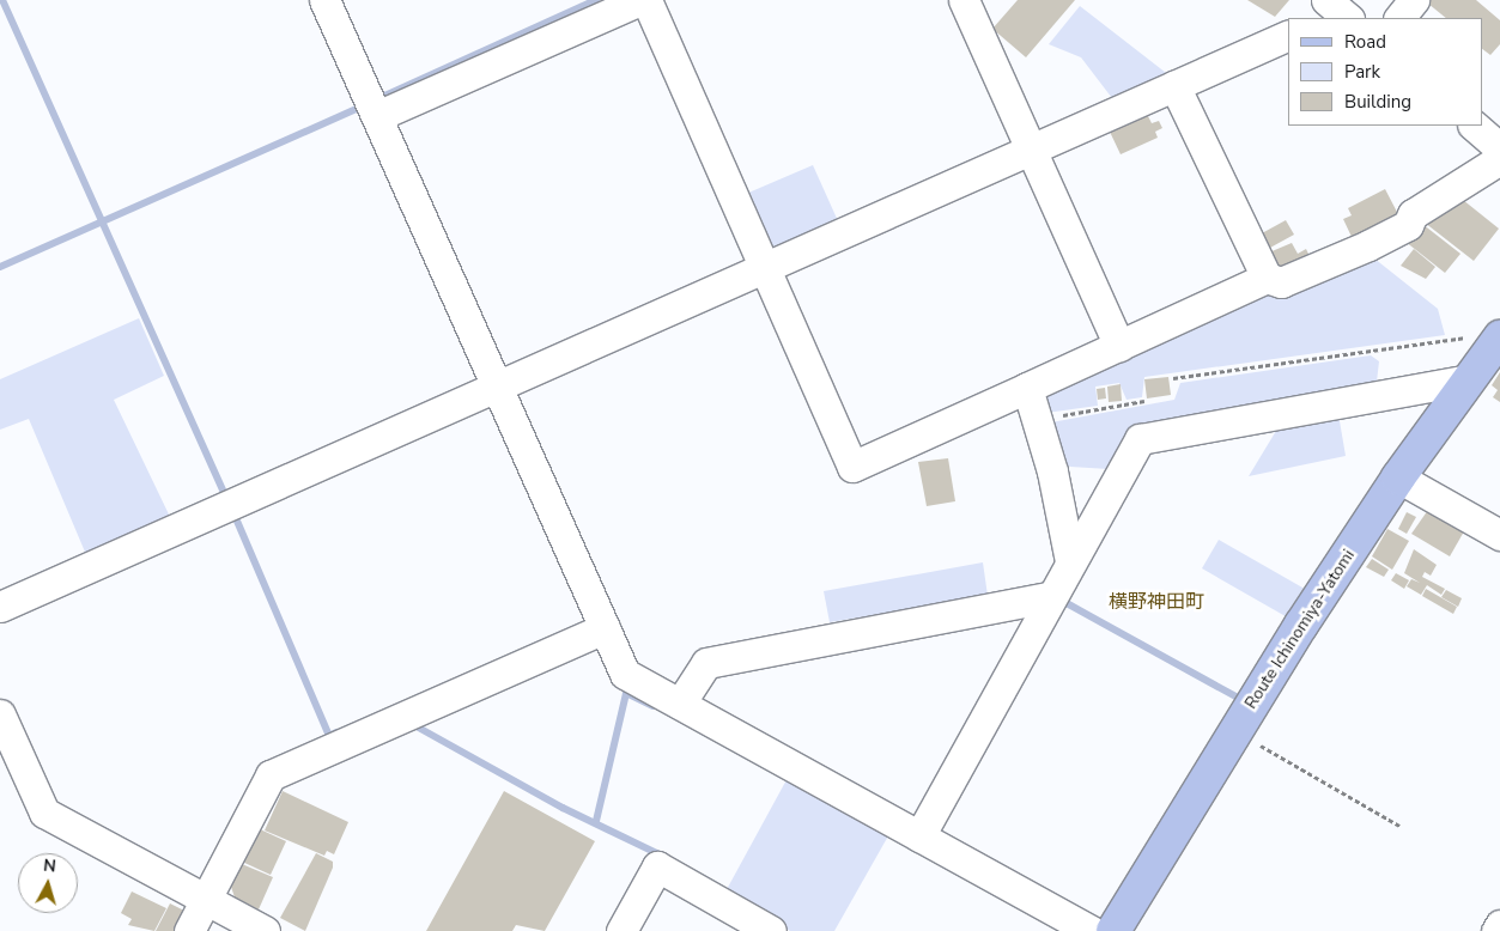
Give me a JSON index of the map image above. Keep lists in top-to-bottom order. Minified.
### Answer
{"streets":{"main road":["Route Ichinomiya-Yatomi"]},"districts":["横野神田町"],"legend":["Road","Park","Building"],"north":"top"}
